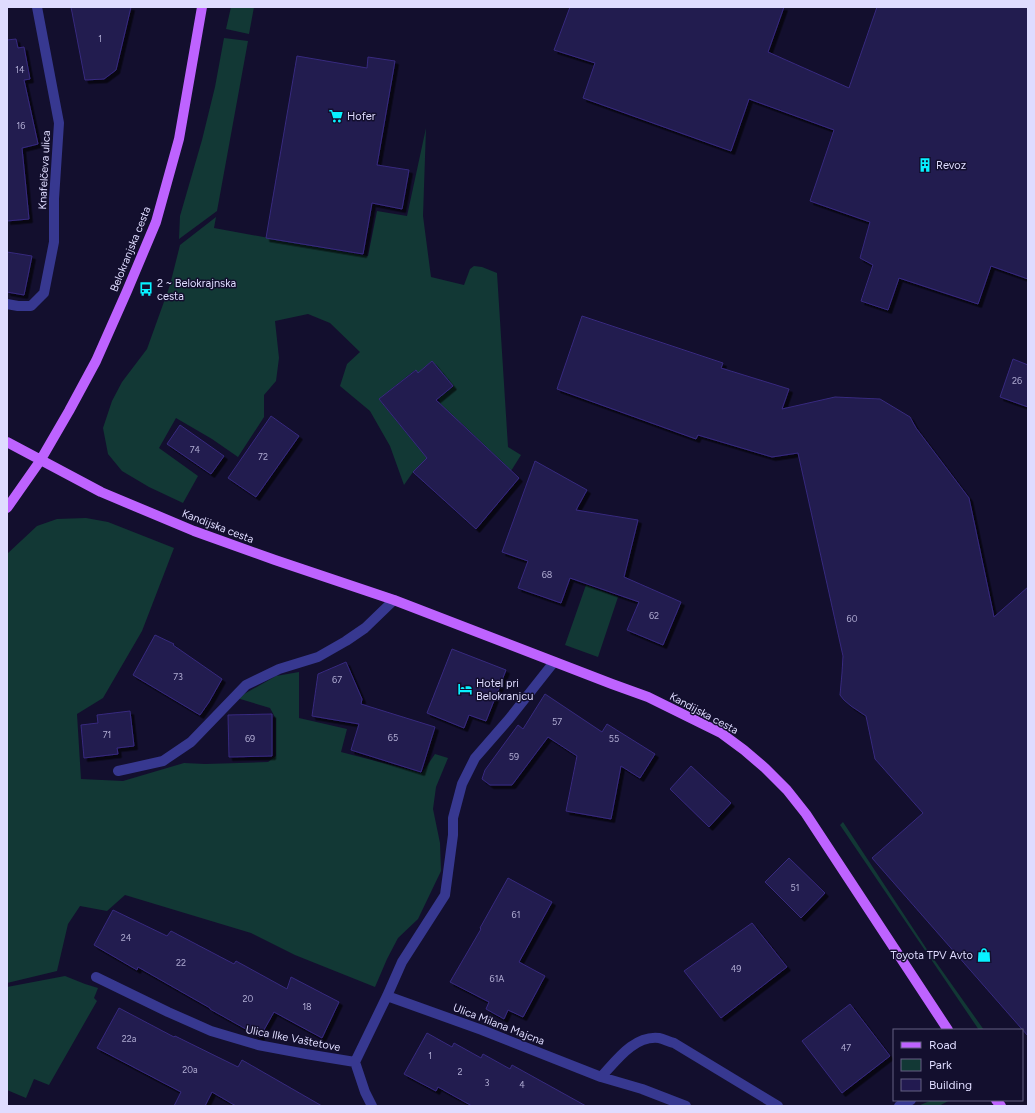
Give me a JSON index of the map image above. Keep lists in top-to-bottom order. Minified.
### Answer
{"streets":{"main road":["Belokranjska cesta","Kandijska cesta"],"street":["Knafelčeva ulica","Ulica Milana Majcna","Ulica Ilke Vaštetove"]},"crossings":[["Belokranjska cesta","Kandijska cesta"]],"places":{"supermarket":["Hofer"],"building":["Revoz"],"bus stop":["2 ~ Belokrajnska cesta"],"hotel":["Hotel pri Belokranjcu"],"shop":["Toyota TPV Avto"]},"house_numbers":["1","14","16","26","74","72","68","62","60","73","67","57","71","65","69","55","59","51","61","24","22","49","61A","20","18","22a","47","1","20a","2","3","4"],"legend":["Road","Park","Building"]}
